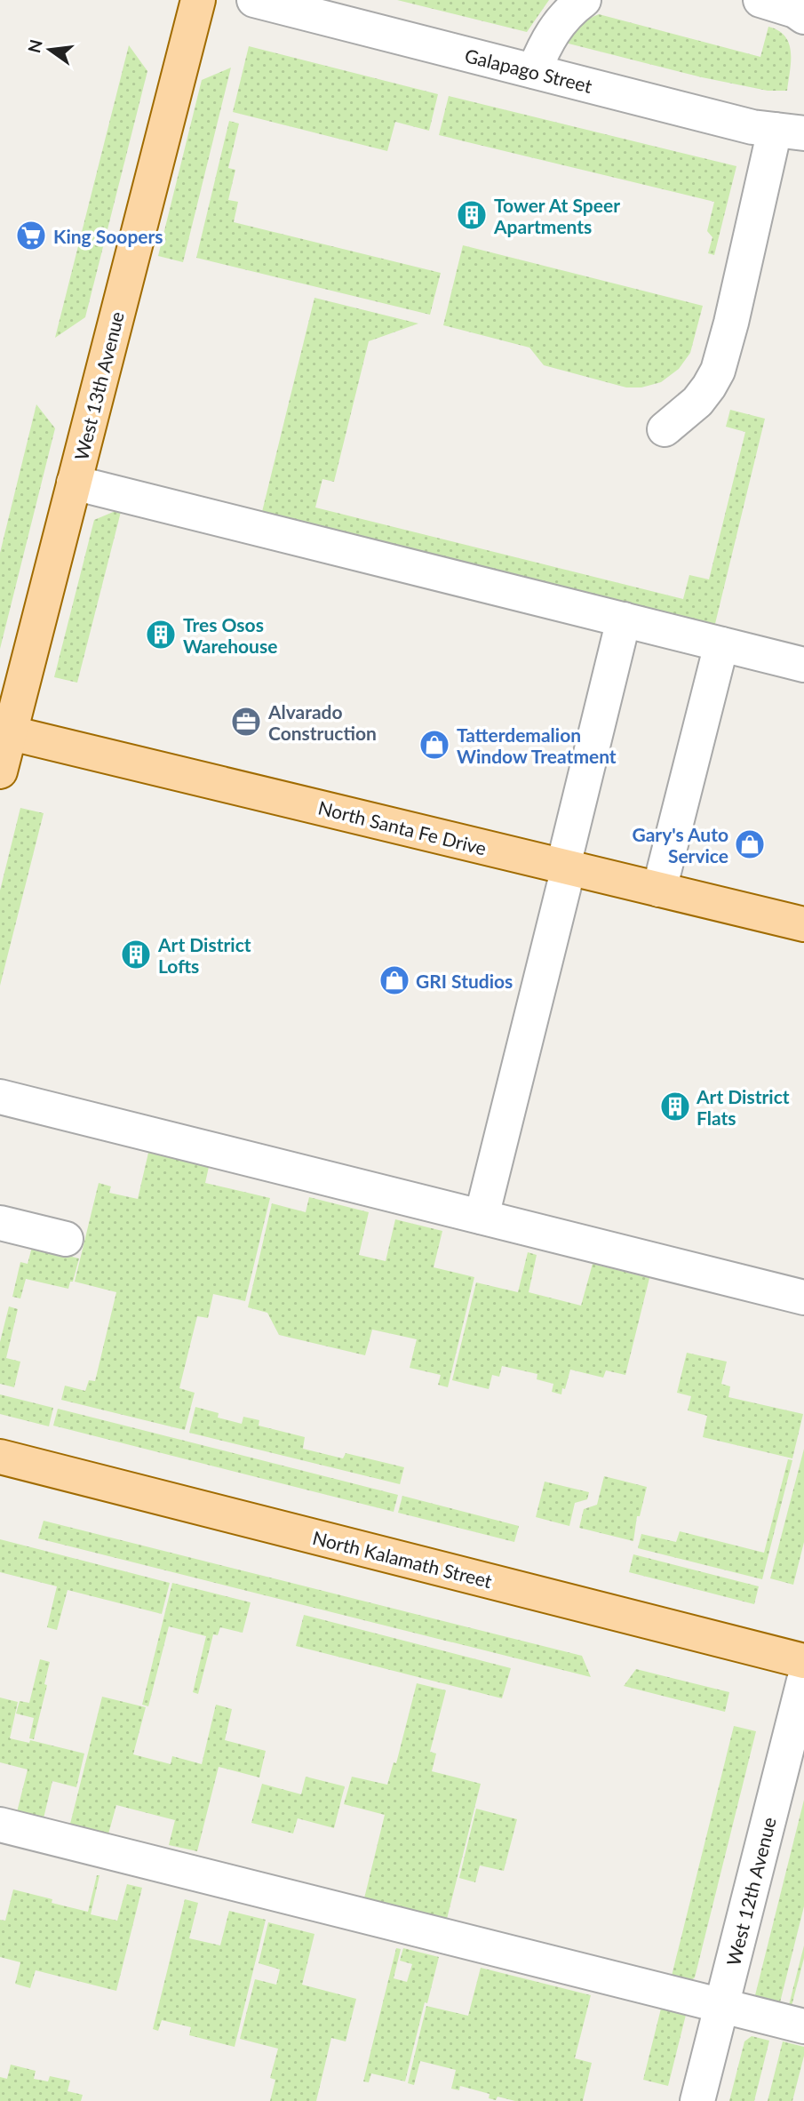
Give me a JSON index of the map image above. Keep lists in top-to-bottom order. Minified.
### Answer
{"streets":{"main road":["West 13th Avenue","North Santa Fe Drive","North Kalamath Street"],"street":["Galapago Street","West 12th Avenue"]},"crossings":[["West 13th Avenue","North Santa Fe Drive"]],"places":{"building":["Tower At Speer Apartments","Tres Osos Warehouse","Art District Lofts","Art District Flats"],"supermarket":["King Soopers"],"office":["Alvarado Construction"],"shop":["Tatterdemalion Window Treatment","Gary's Auto Service","GRI Studios"]},"north":"left"}
